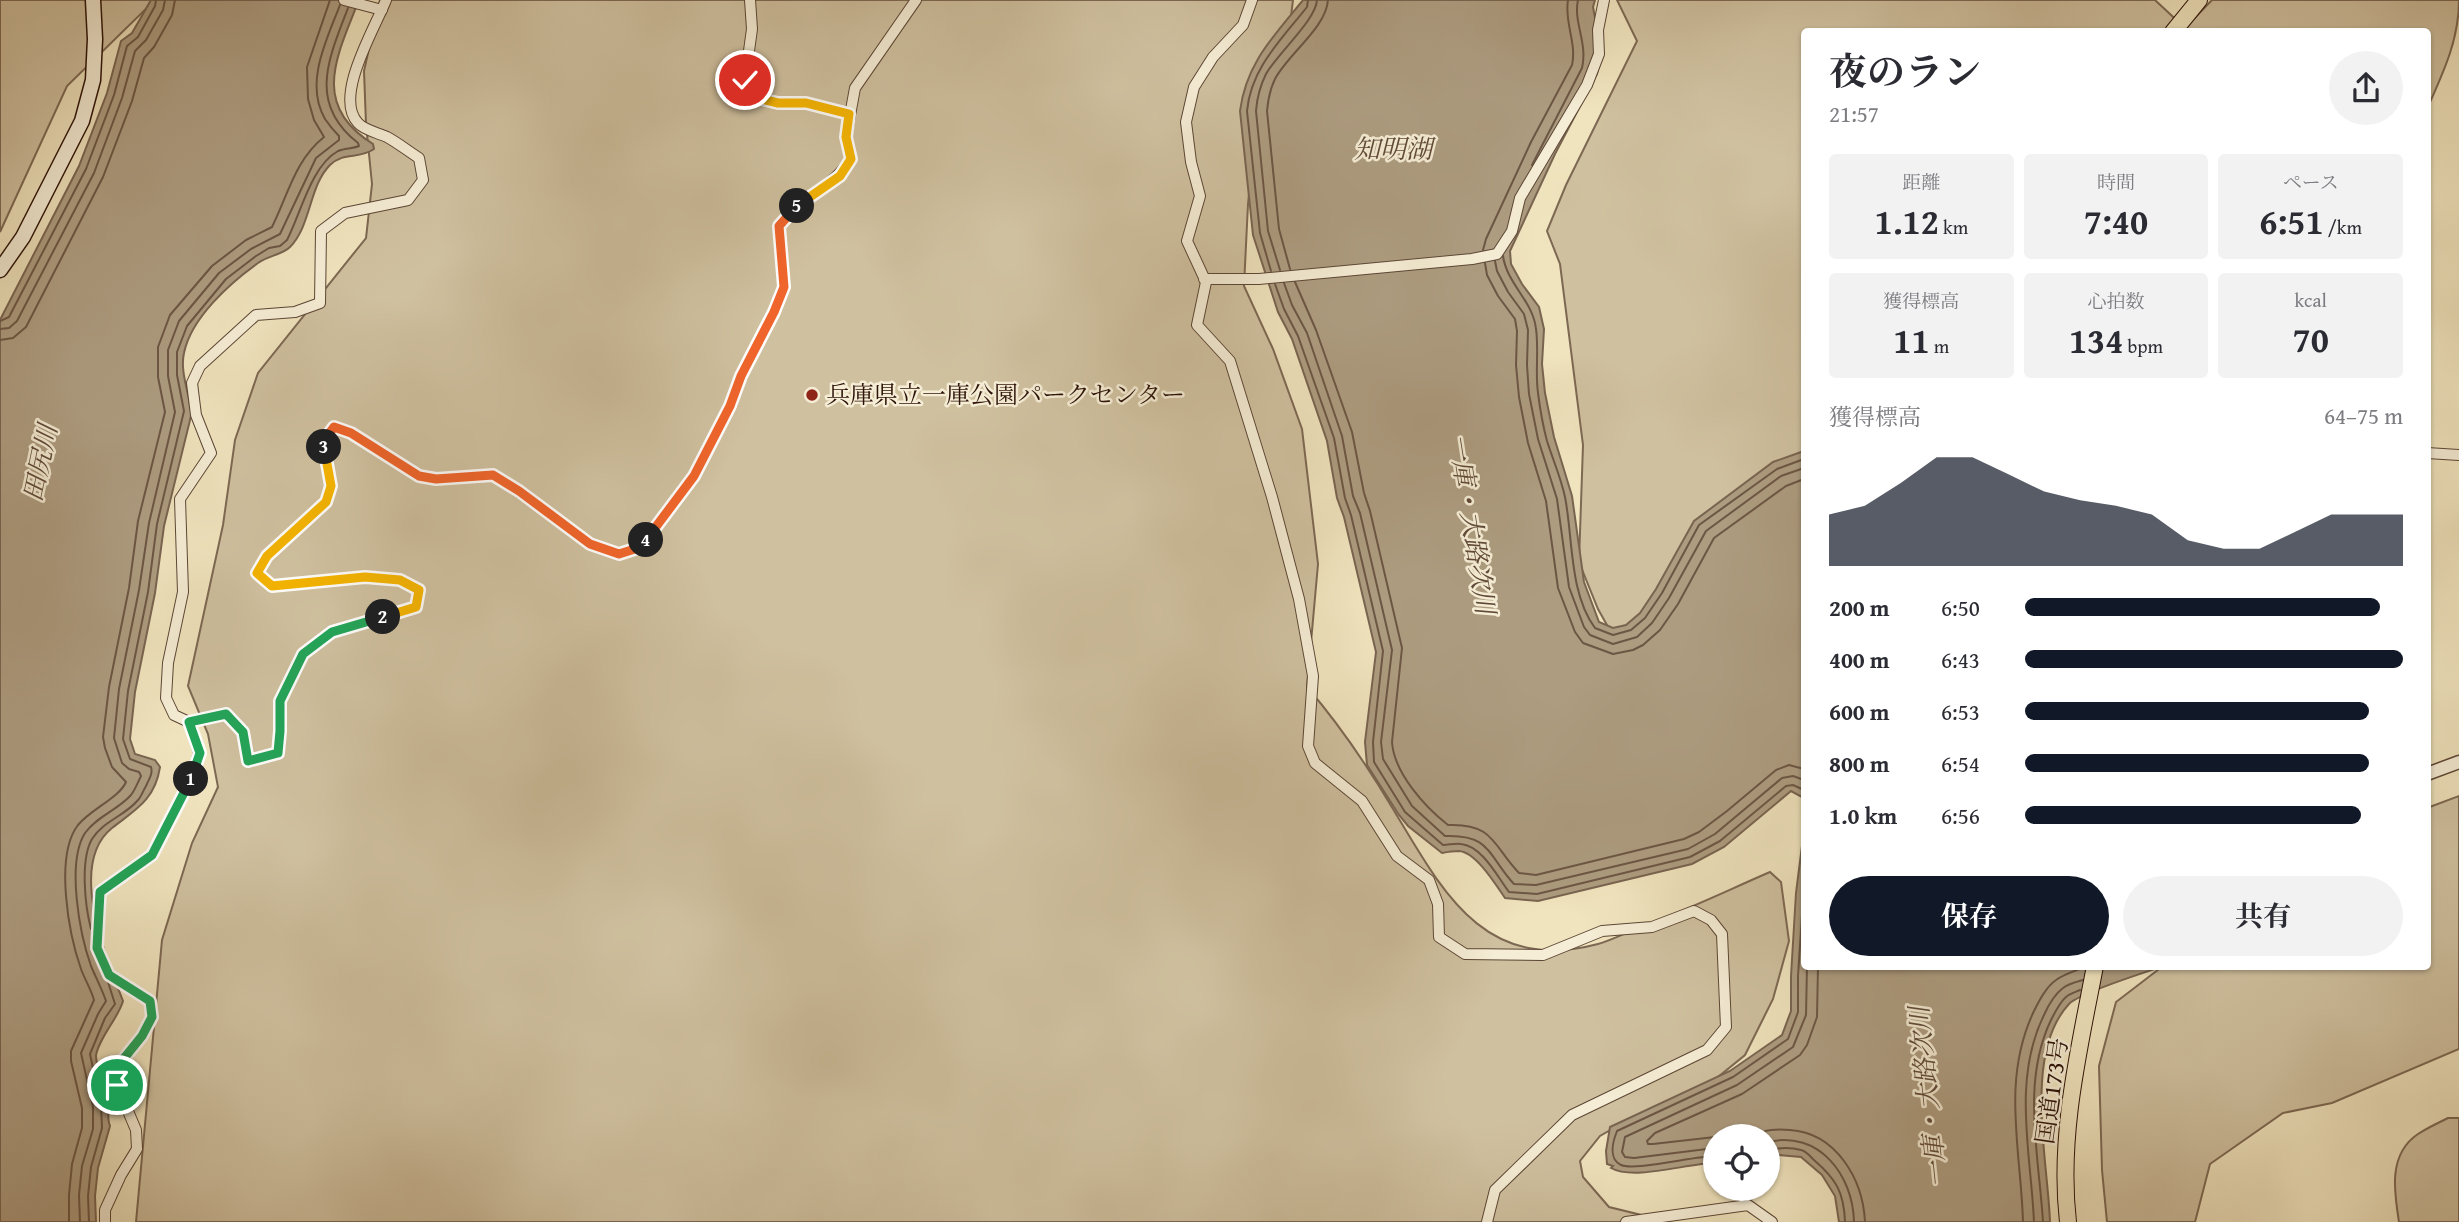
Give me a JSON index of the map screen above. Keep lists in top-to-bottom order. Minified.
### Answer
{"streets":{"highway":["国道173号"]},"water":["知明湖","田尻川","一庫・大路次川"],"places":["兵庫県立一庫公園パークセンター"],"page":{"heading":["夜のラン","21:57"],"stats":[["距離","1.12 km"],["時間","7:40"],["ペース","6:51 /km"],["獲得標高","11 m"],["心拍数","134 bpm"],["kcal","70"]],"pins":["5","3","4","2","1"],"chart":["獲得標高","64–75 m"],"list":[{"name":"200 m","note":"6:50"},{"name":"400 m","note":"6:43"},{"name":"600 m","note":"6:53"},{"name":"800 m","note":"6:54"},{"name":"1.0 km","note":"6:56"}],"buttons":["保存","共有"]}}
